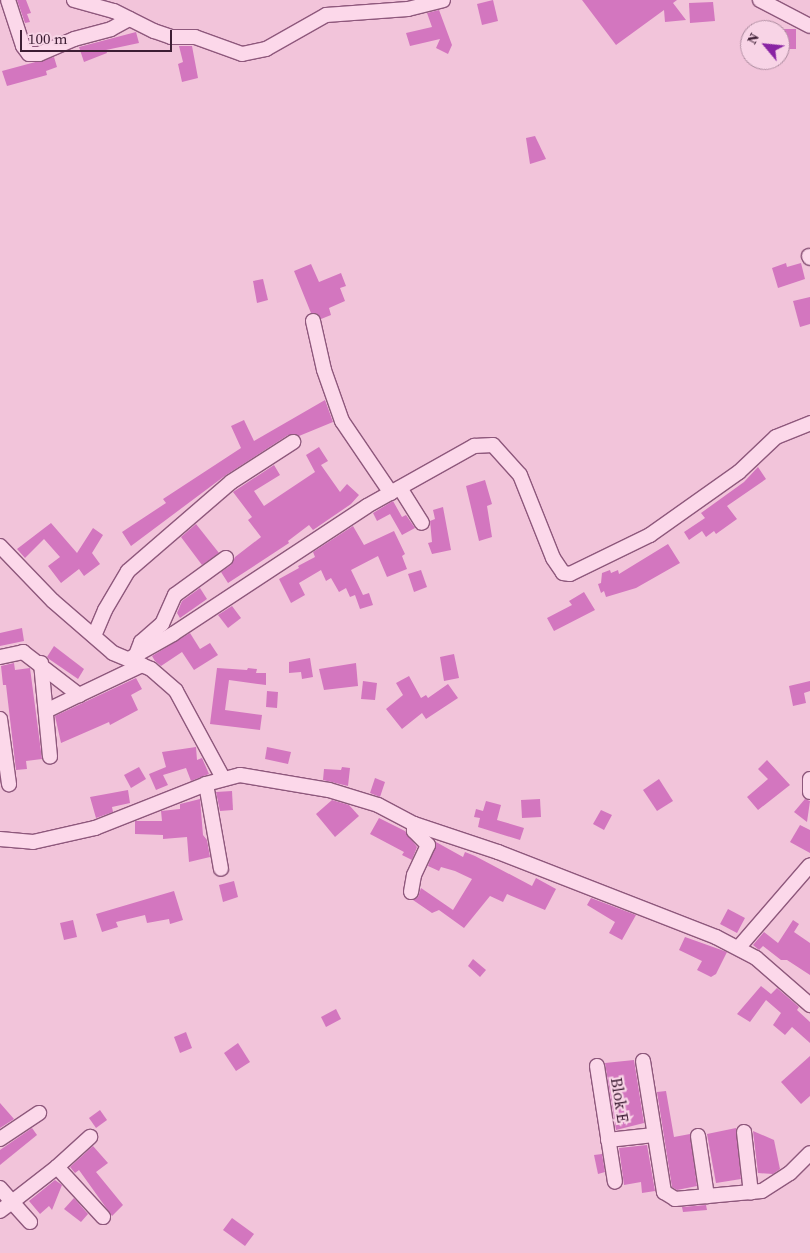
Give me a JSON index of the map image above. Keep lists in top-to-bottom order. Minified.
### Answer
{"streets":{"street":["Blok E"]},"scale_bar":"100 m","north":"top left"}
